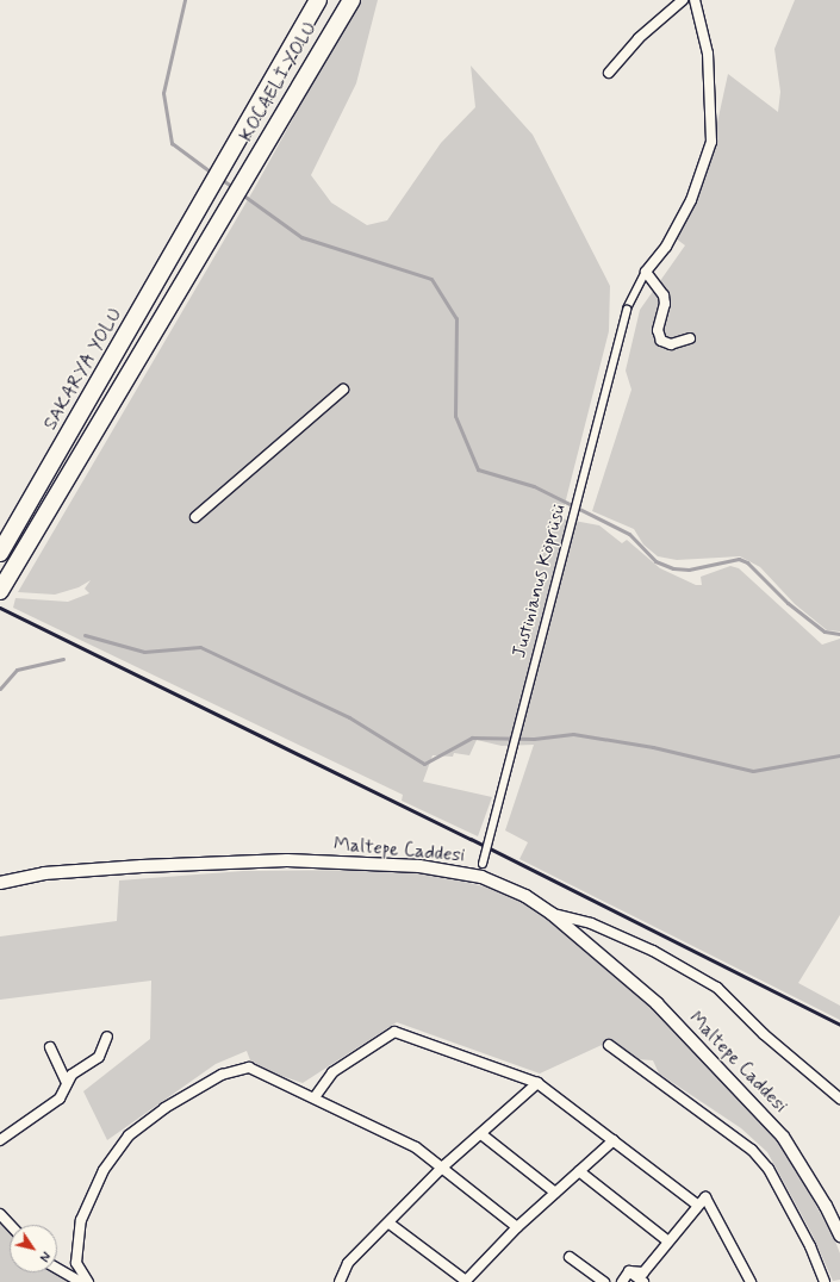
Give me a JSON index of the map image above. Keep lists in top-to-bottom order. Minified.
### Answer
{"streets":{"highway":["KOCAELİ YOLU","SAKARYA YOLU"],"street":["Justinianus Köprüsü","Maltepe Caddesi"]},"crossings":[["Justinianus Köprüsü","Maltepe Caddesi"]],"north":"bottom right"}
